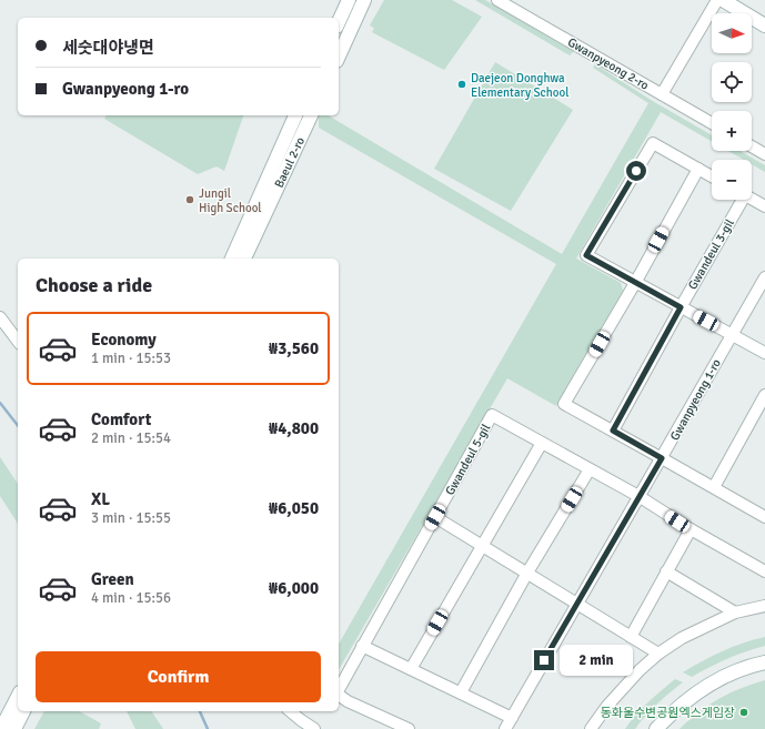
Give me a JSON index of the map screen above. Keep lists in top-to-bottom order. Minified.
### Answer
{"streets":{"main road":["Baeul 2-ro"],"street":["Gwanpyeong 2-ro","Gwandeul 3-gil","Gwanpyeong 1-ro","Gwandeul 5-gil"]},"crossings":[["Gwanpyeong 1-ro","Gwandeul 5-gil"]],"places":["Daejeon Donghwa Elementary School","Jungil High School","동화울수변공원엑스게임장"],"north":"right","page":{"map_buttons":["+","−"],"banner":["세숫대야냉면","Gwanpyeong 1-ro"],"heading":"Choose a ride","list":[{"name":"Economy","note":"1 min · 15:53","value":"₩3,560"},{"name":"Comfort","note":"2 min · 15:54","value":"₩4,800"},{"name":"XL","note":"3 min · 15:55","value":"₩6,050"},{"name":"Green","note":"4 min · 15:56","value":"₩6,000"}],"buttons":"Confirm","bubble":"2 min"}}
